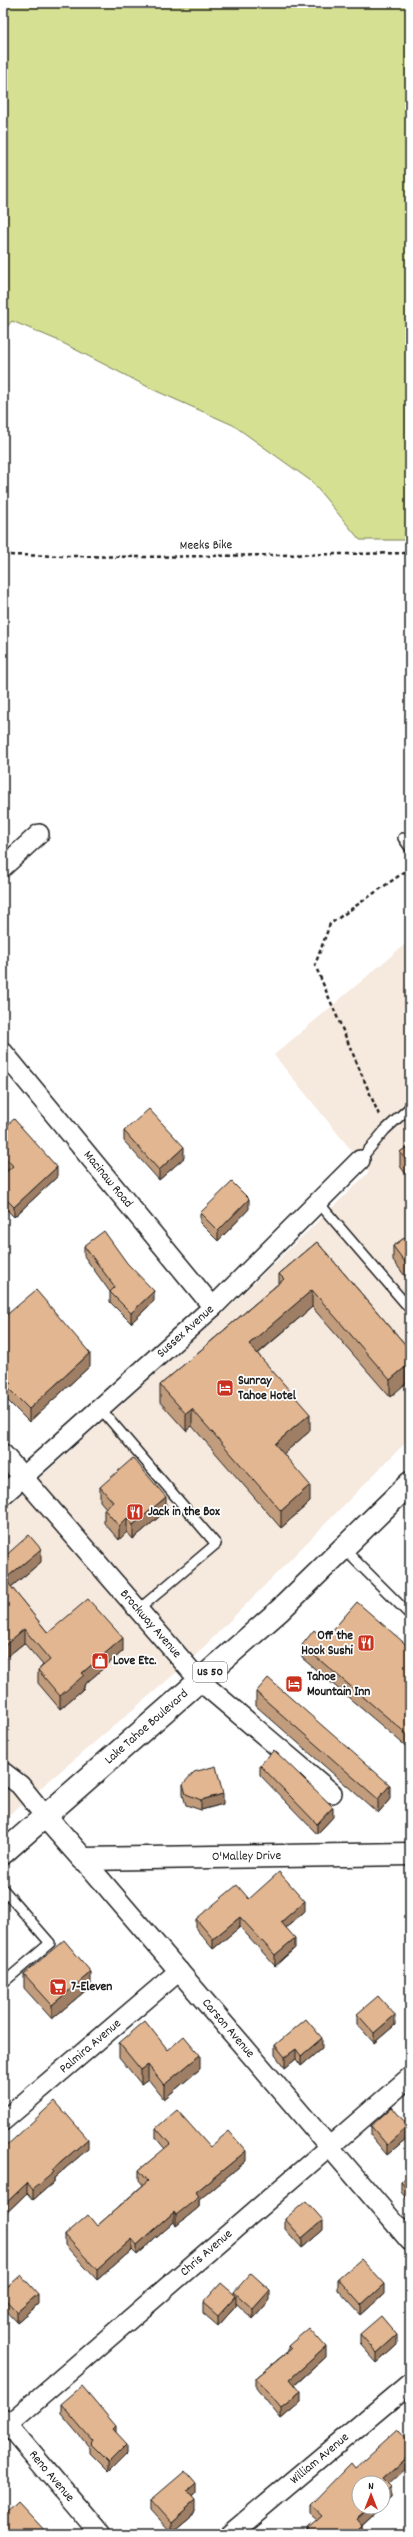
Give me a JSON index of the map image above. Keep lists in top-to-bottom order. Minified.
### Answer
{"streets":{"main road":["US 50","Lake Tahoe Boulevard","O'Malley Drive","Carson Avenue"],"street":["Macinaw Road","Sussex Avenue","Brockway Avenue","Palmira Avenue","Chris Avenue","William Avenue","Reno Avenue"],"path":["Meeks Bike"]},"crossings":[["Macinaw Road","Sussex Avenue"],["Sussex Avenue","Brockway Avenue"],["Brockway Avenue","Lake Tahoe Boulevard"],["Lake Tahoe Boulevard","Carson Avenue"],["O'Malley Drive","Carson Avenue"],["Carson Avenue","Palmira Avenue"],["Carson Avenue","Chris Avenue"],["Chris Avenue","Reno Avenue"]],"places":{"hotel":["Sunray Tahoe Hotel","Tahoe Mountain Inn"],"restaurant":["Jack in the Box","Off the Hook Sushi"],"shop":["Love Etc."],"supermarket":["7-Eleven"]},"north":"top"}
